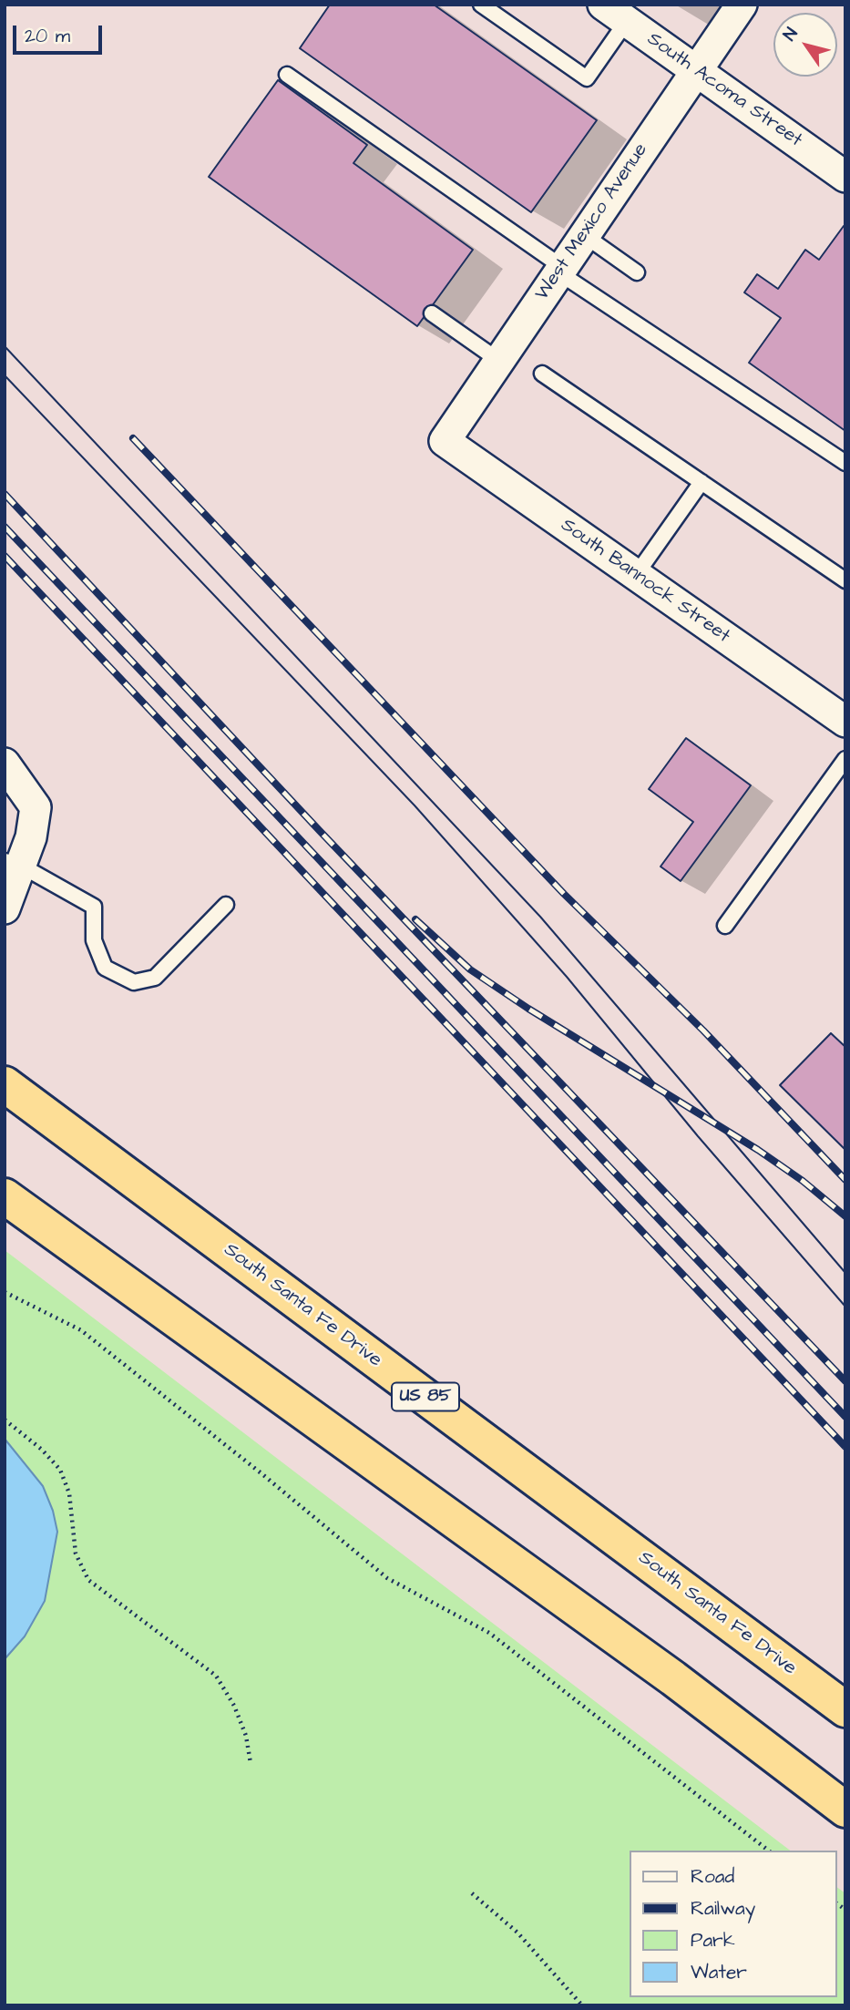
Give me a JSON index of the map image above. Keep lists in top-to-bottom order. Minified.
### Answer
{"streets":{"highway":["South Santa Fe Drive","US 85"],"street":["South Acoma Street","West Mexico Avenue","South Bannock Street"]},"crossings":[["South Acoma Street","West Mexico Avenue"],["West Mexico Avenue","South Bannock Street"]],"legend":["Road","Railway","Park","Water"],"scale_bar":"20 m","north":"top left"}
